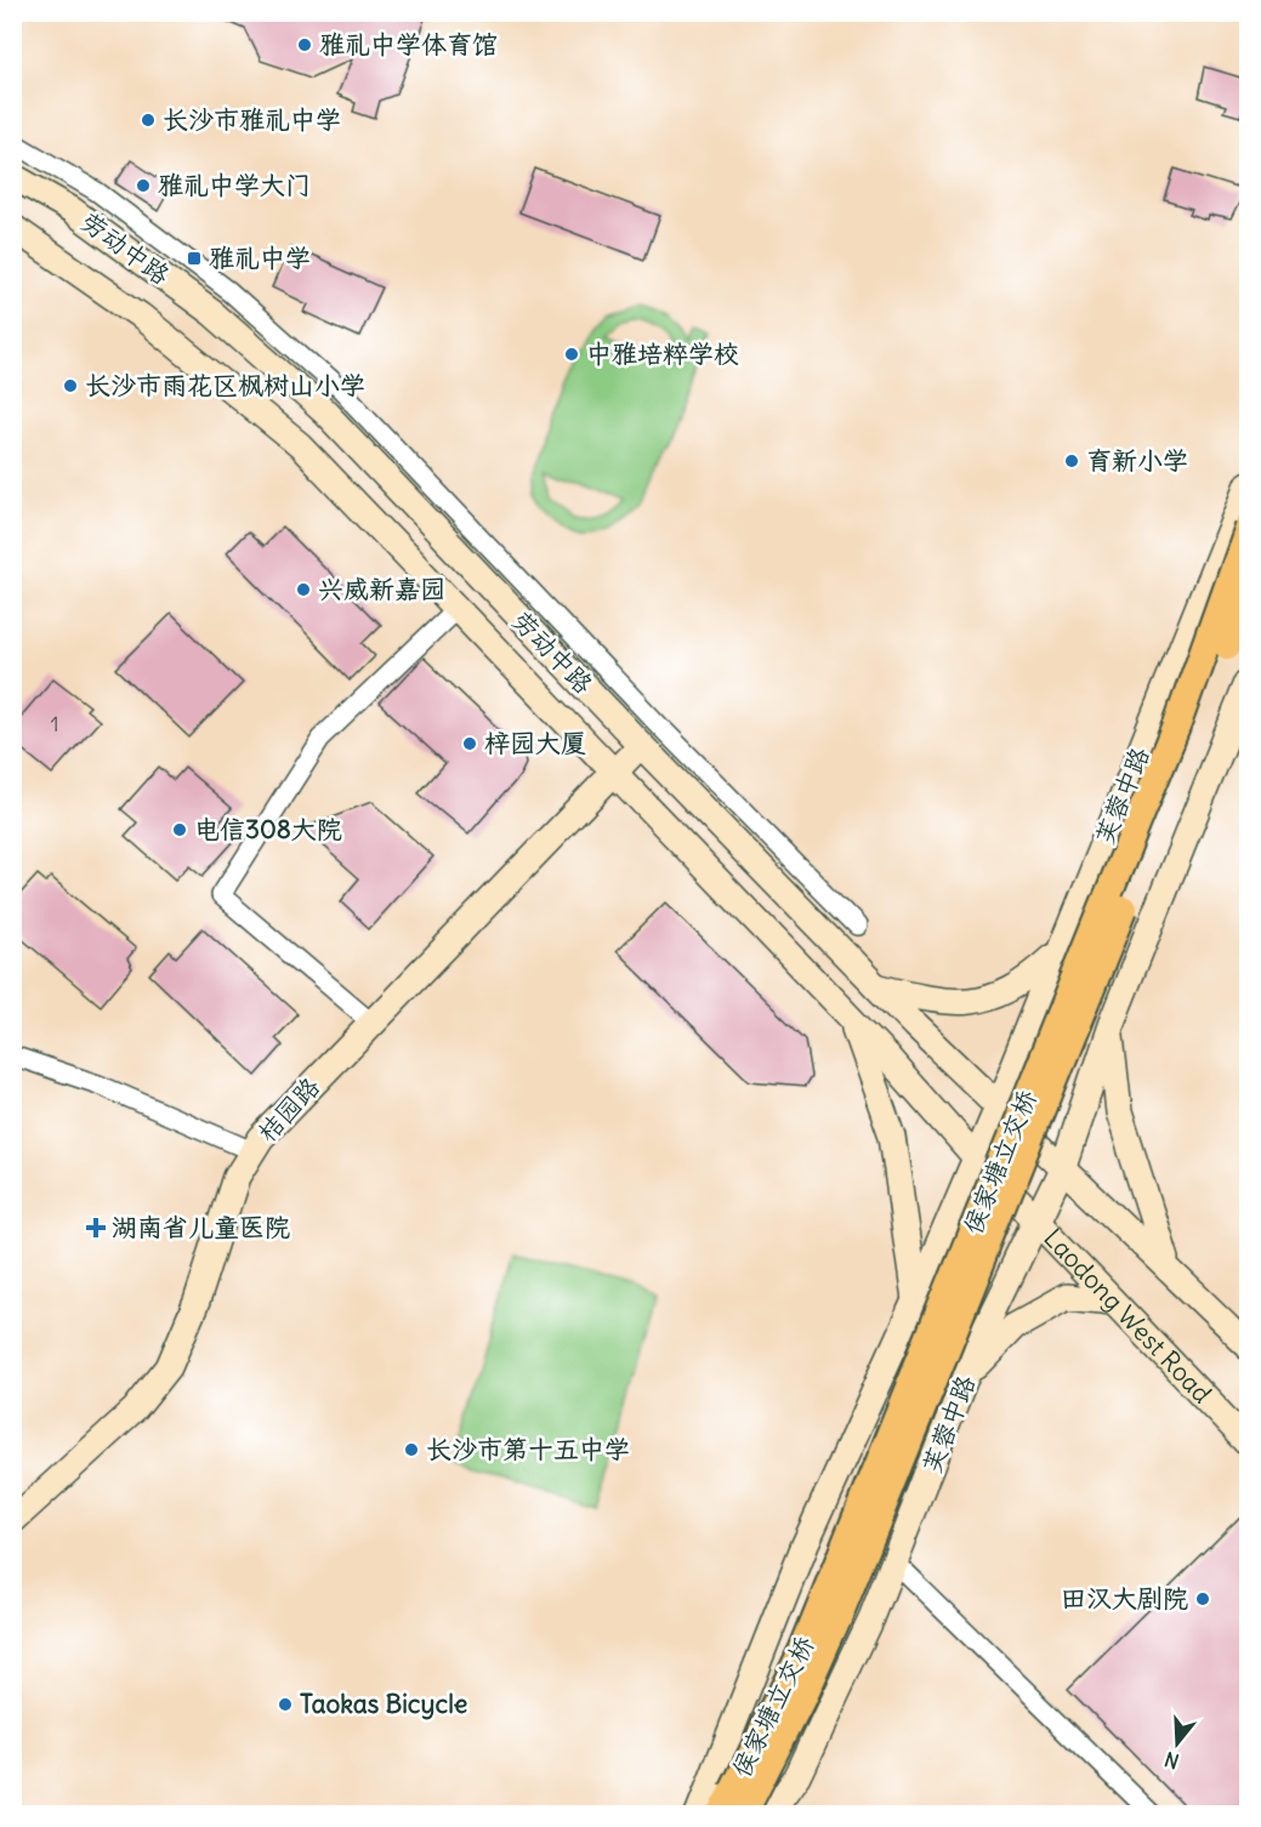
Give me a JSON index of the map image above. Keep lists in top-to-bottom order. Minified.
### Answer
{"streets":{"main road":["劳动中路","芙蓉中路","桔园路","侯家塘立交桥","Laodong West Road"]},"crossings":[["劳动中路","芙蓉中路"],["劳动中路","桔园路"],["劳动中路","Laodong West Road"],["芙蓉中路","侯家塘立交桥"],["芙蓉中路","Laodong West Road"]],"places":{"other":["雅礼中学体育馆","长沙市雅礼中学","雅礼中学大门","中雅培粹学校","长沙市雨花区枫树山小学","育新小学","兴威新嘉园","梓园大厦","电信308大院","长沙市第十五中学","田汉大剧院","Taokas Bicycle"],"transit":["雅礼中学"],"health":["湖南省儿童医院"]},"house_numbers":["1"],"north":"bottom"}
